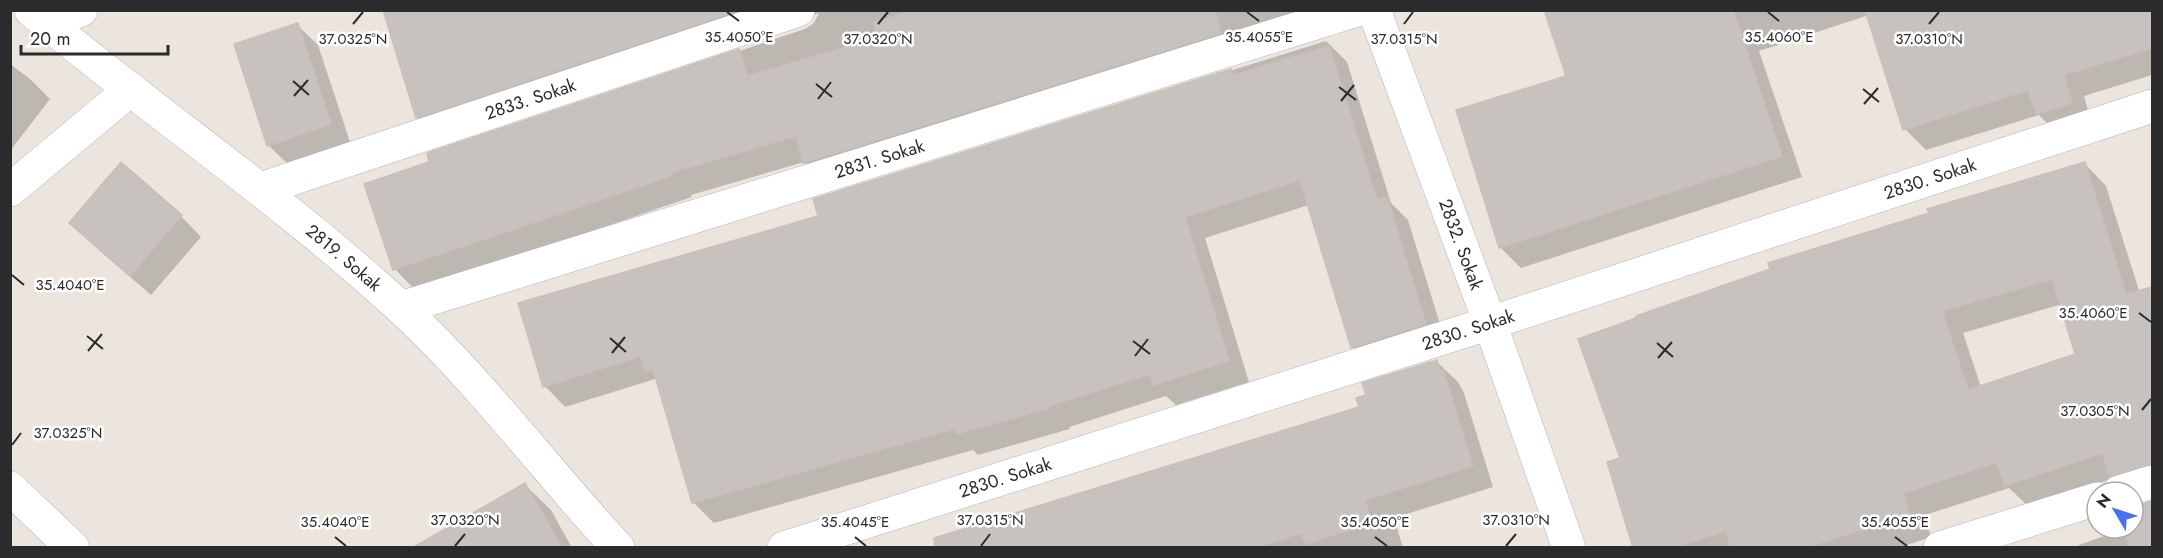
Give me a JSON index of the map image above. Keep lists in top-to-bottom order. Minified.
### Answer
{"streets":{"street":["2833. Sokak","2831. Sokak","2830. Sokak","2832. Sokak","2819. Sokak"]},"crossings":[["2833. Sokak","2819. Sokak"],["2831. Sokak","2819. Sokak"],["2830. Sokak","2832. Sokak"]],"scale_bar":"20 m","north":"top left","coordinates":["35.4055°E","35.4060°E","35.4050°E","37.0325°N","37.0320°N","37.0315°N","37.0310°N","35.4040°E","37.0305°N","35.4045°E"]}
